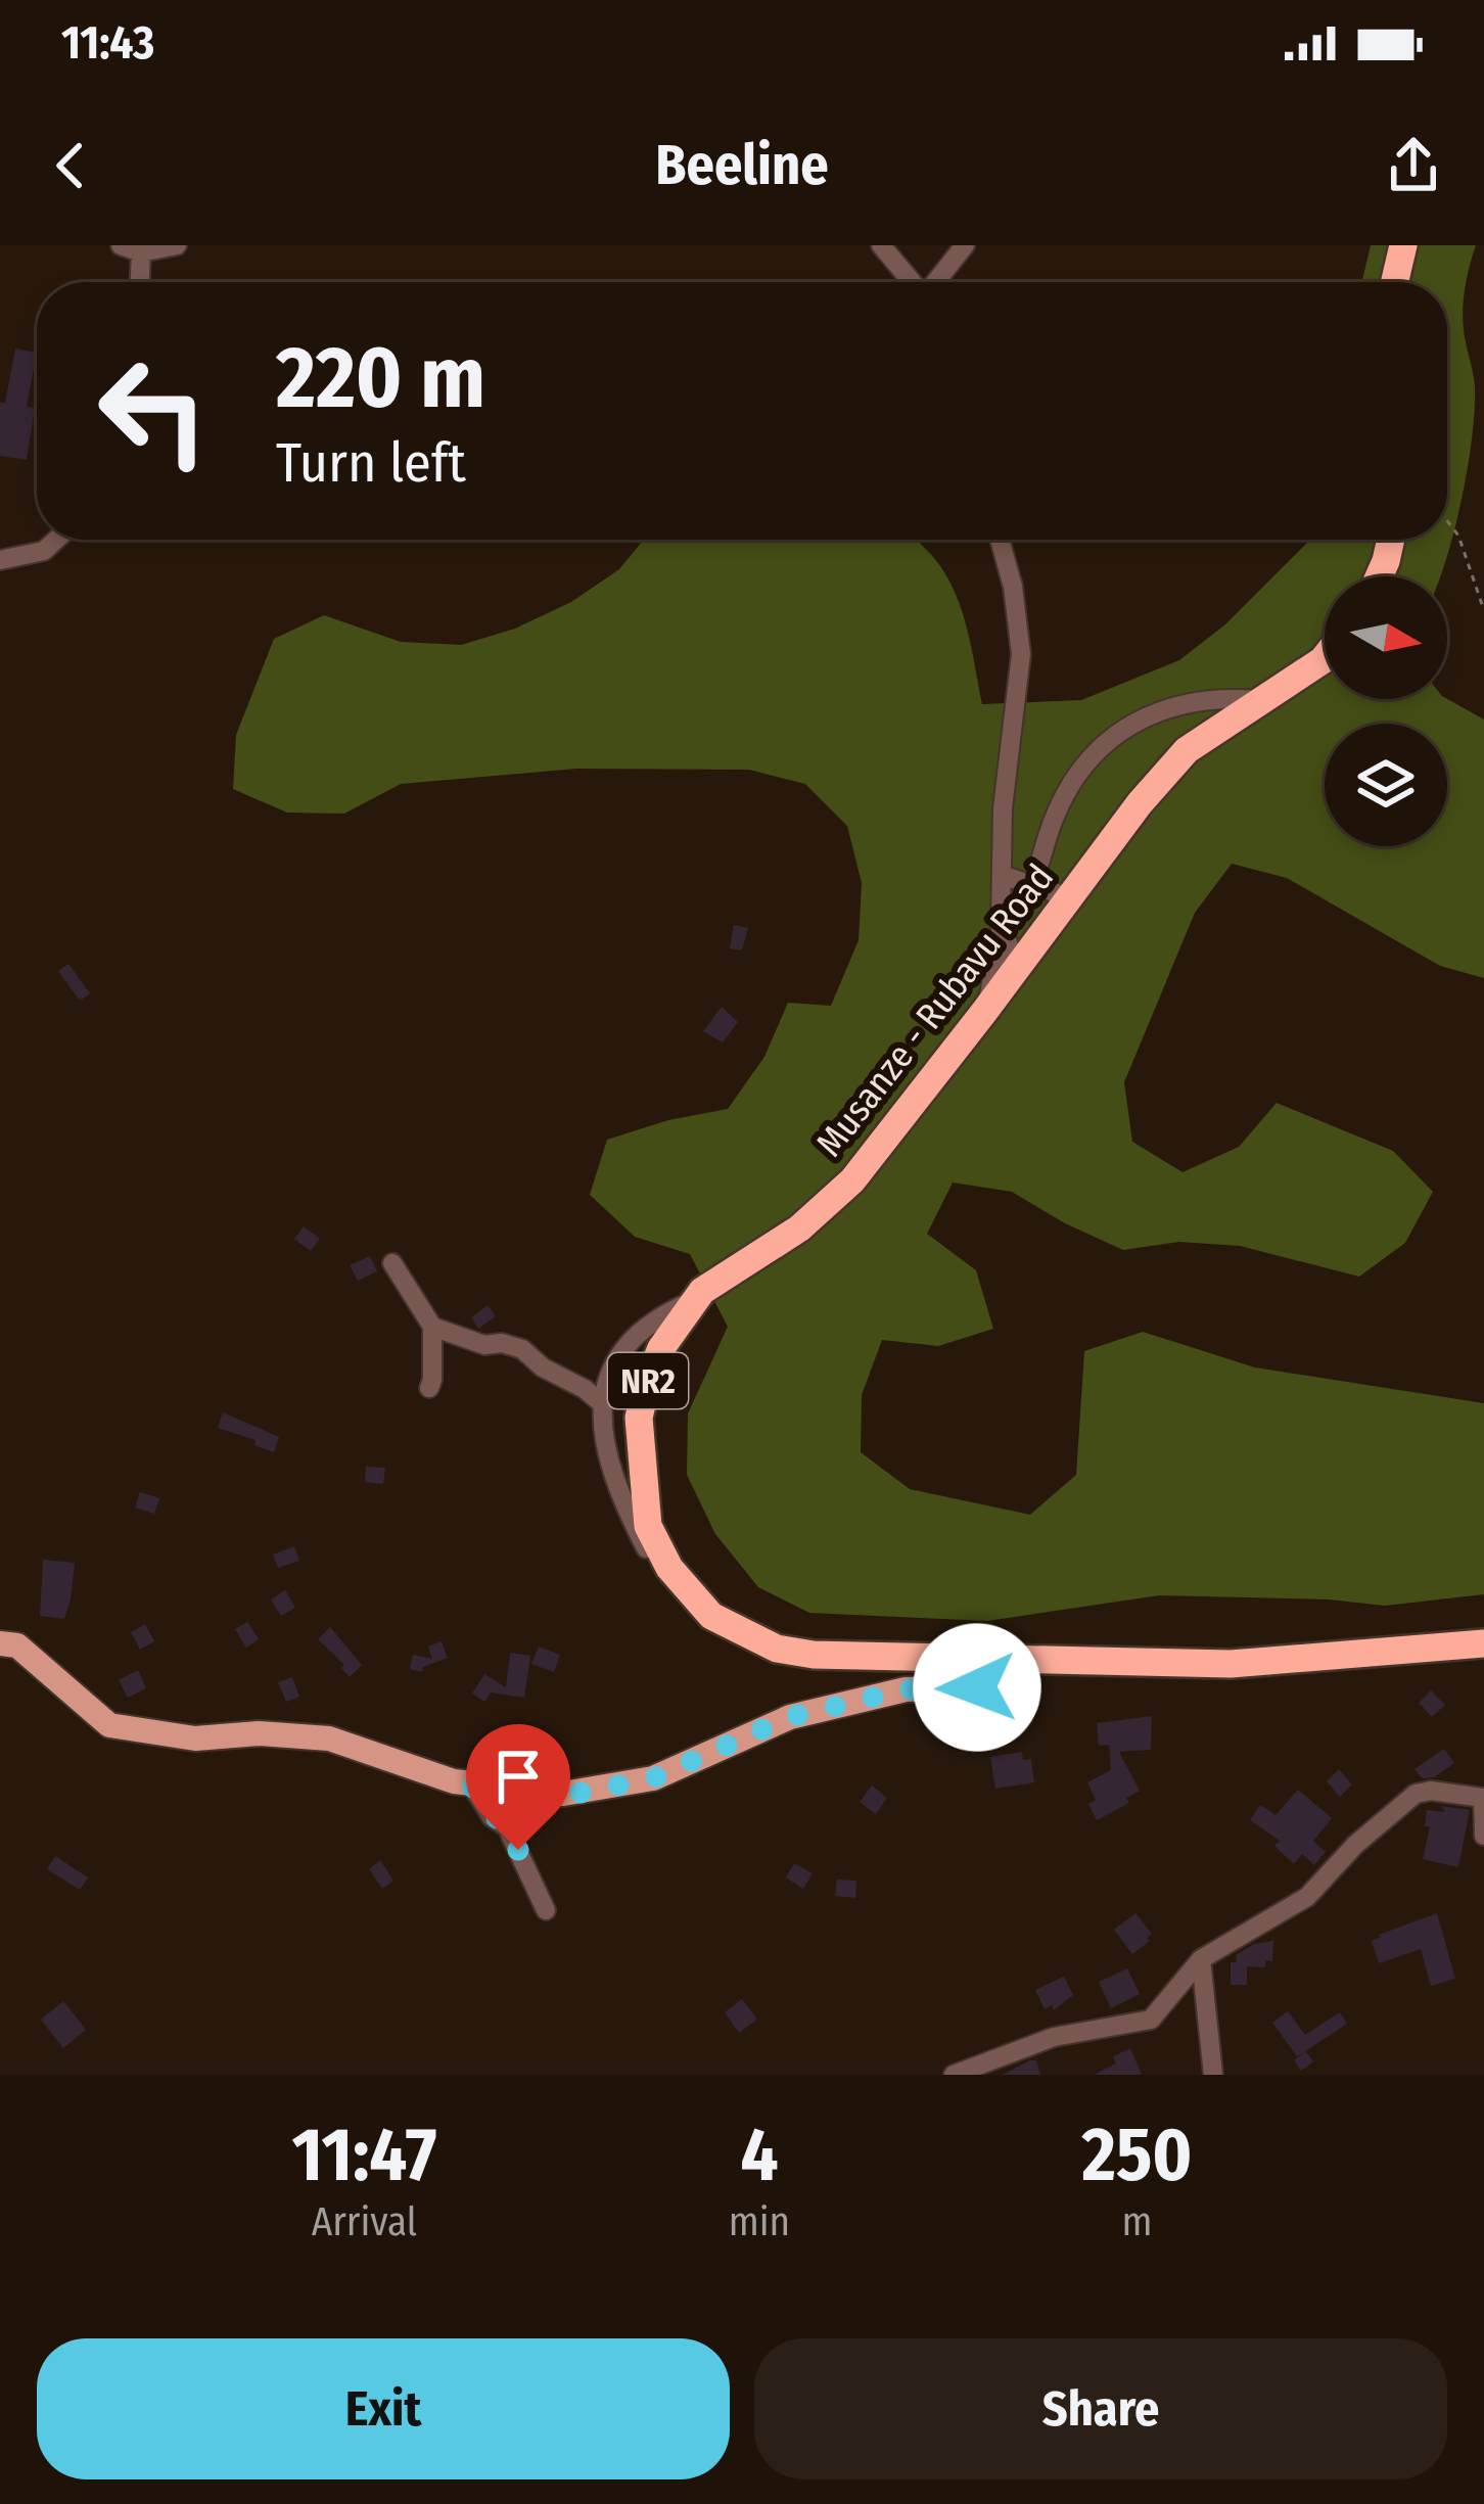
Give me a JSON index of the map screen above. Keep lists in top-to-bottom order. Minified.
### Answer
{"streets":{"highway":["Musanze - Rubavu Road","NR2"]},"north":"right","page":{"status":"11:43","header":"Beeline","turn":["220 m","Turn left"],"eta":["11:47","Arrival","4","min","250","m"],"buttons":["Exit","Share"]}}
